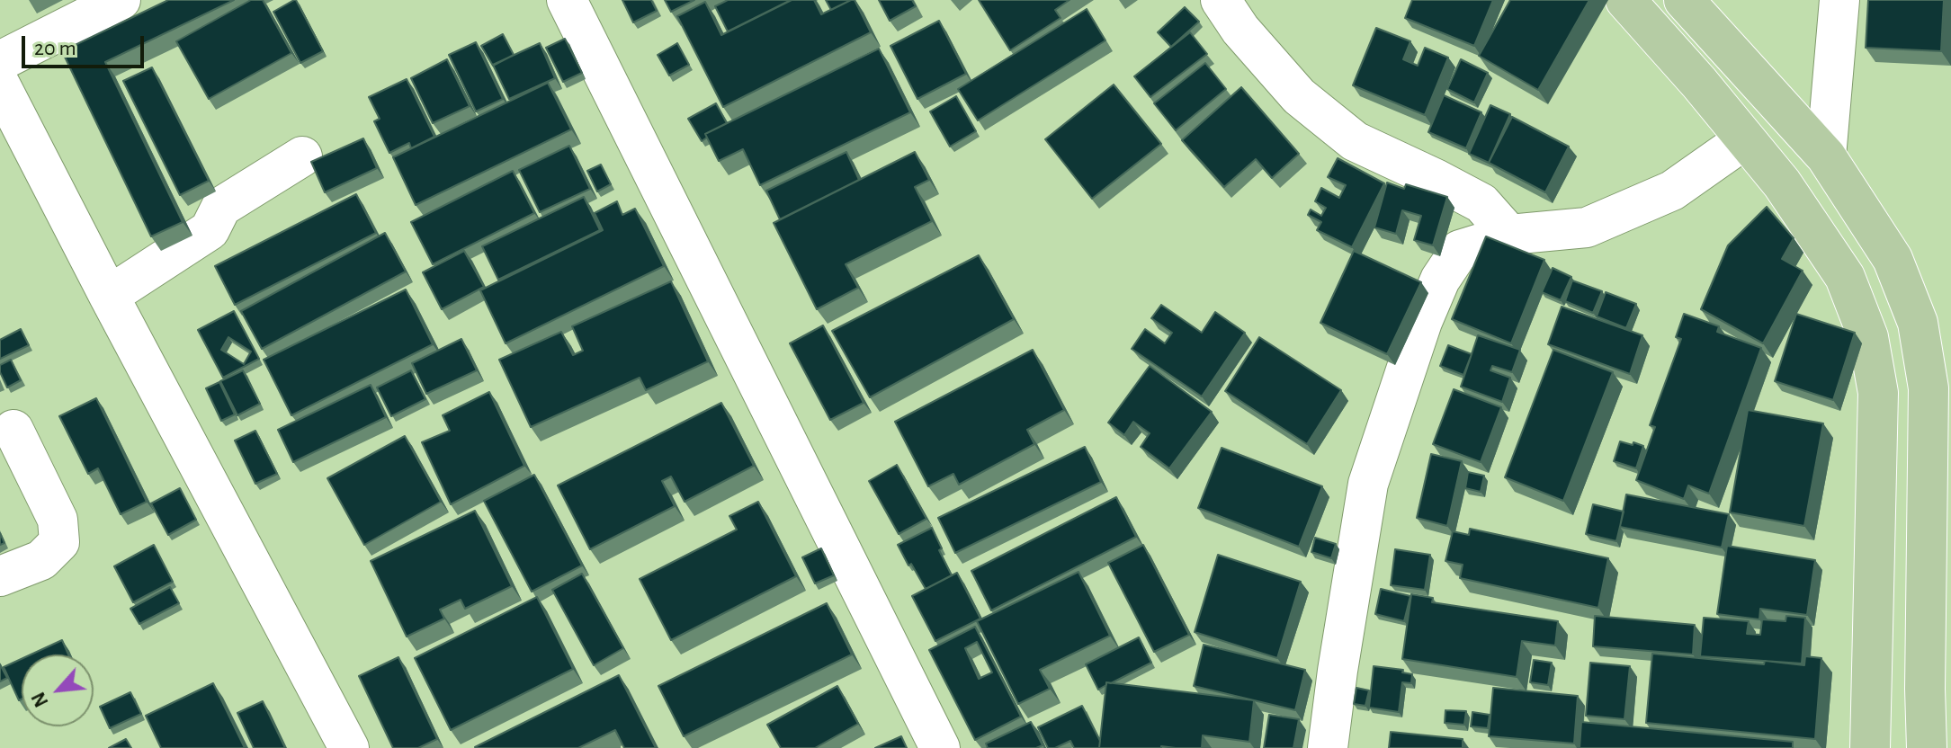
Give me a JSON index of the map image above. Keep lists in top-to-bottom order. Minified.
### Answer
{"scale_bar":"20 m","north":"bottom left"}
